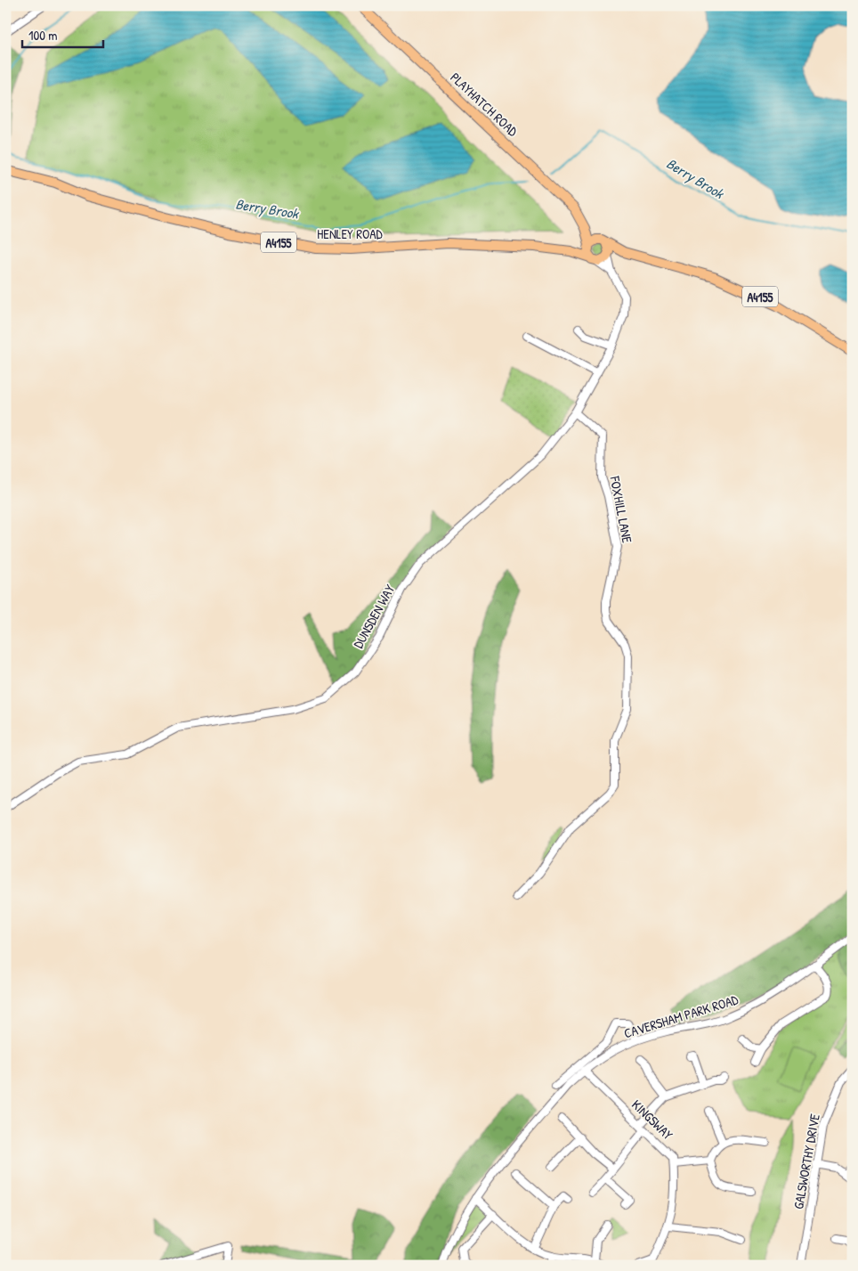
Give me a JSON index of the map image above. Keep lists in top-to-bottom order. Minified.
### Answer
{"streets":{"main road":["PLAYHATCH ROAD","HENLEY ROAD","A4155"],"street":["FOXHILL LANE","DUNSDEN WAY","CAVERSHAM PARK ROAD","KINGSWAY","GALSWORTHY DRIVE"]},"crossings":[["PLAYHATCH ROAD","HENLEY ROAD"],["PLAYHATCH ROAD","A4155"],["PLAYHATCH ROAD","DUNSDEN WAY"],["HENLEY ROAD","A4155"],["HENLEY ROAD","DUNSDEN WAY"],["A4155","DUNSDEN WAY"],["FOXHILL LANE","DUNSDEN WAY"],["CAVERSHAM PARK ROAD","KINGSWAY"]],"water":["Berry Brook"],"scale_bar":"100 m"}
